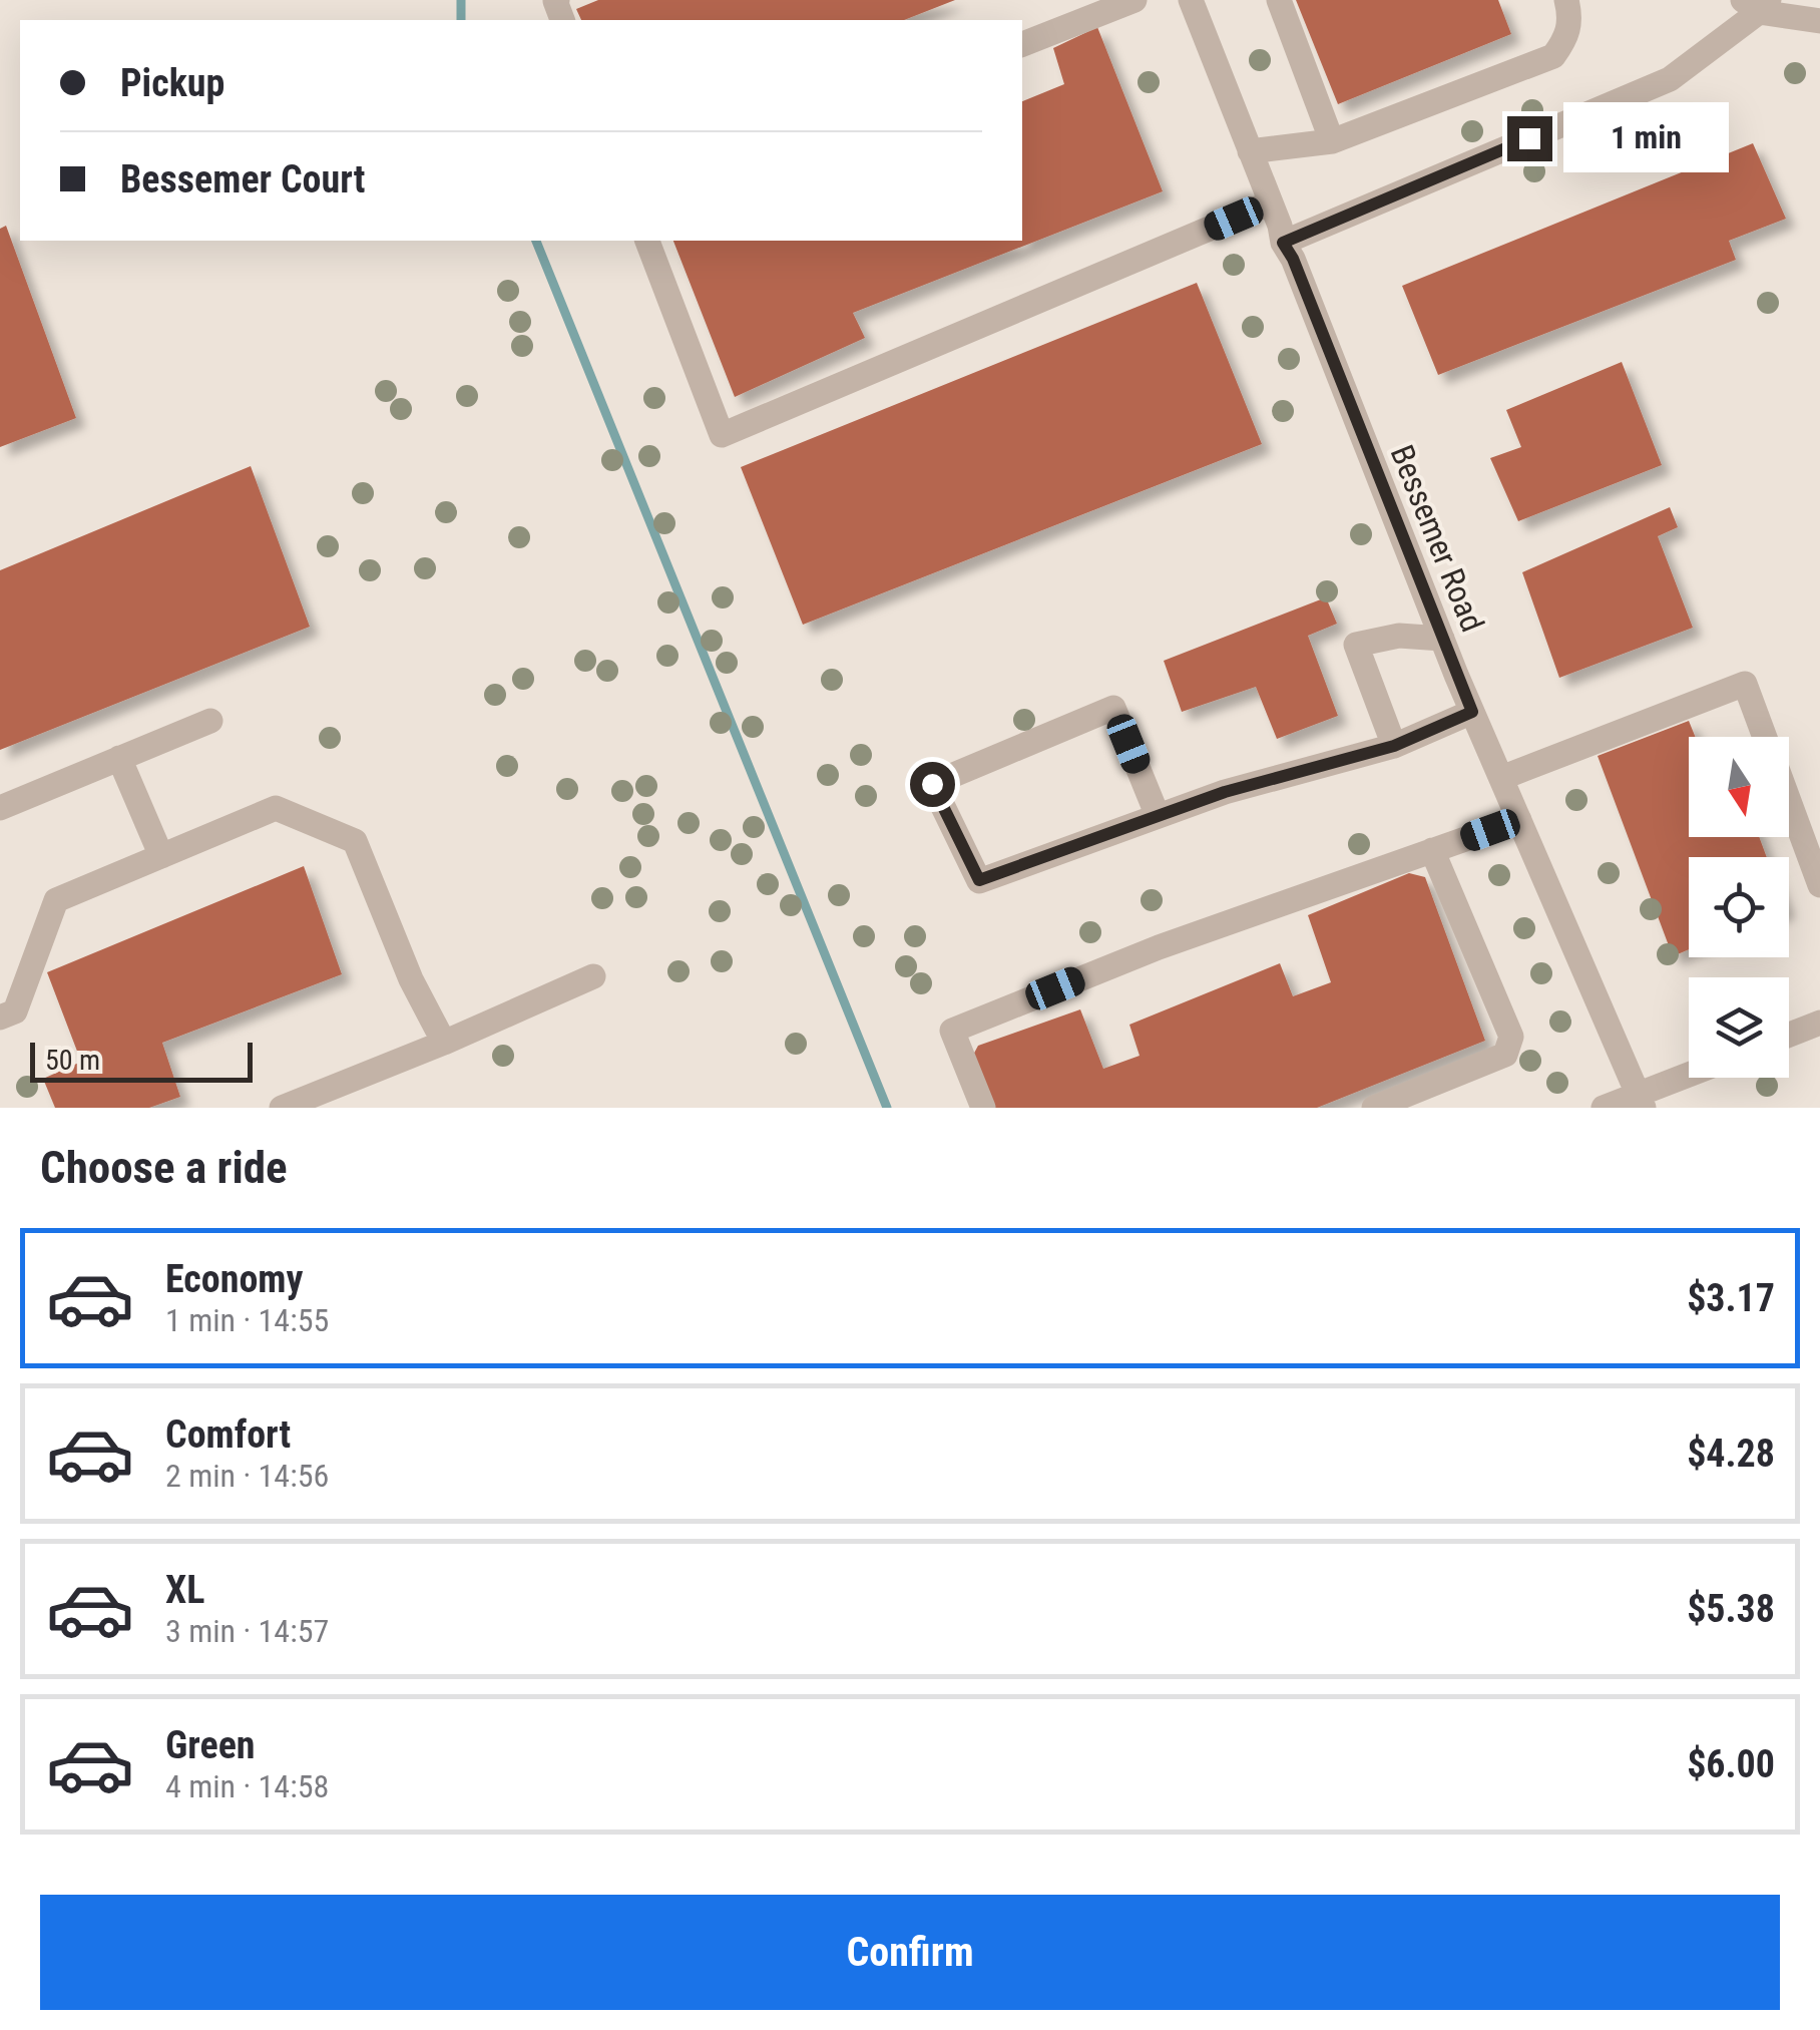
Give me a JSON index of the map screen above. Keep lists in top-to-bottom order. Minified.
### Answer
{"streets":{"street":["Bessemer Road"]},"scale_bar":"50 m","north":"bottom","page":{"banner":["Pickup","Bessemer Court"],"bubble":"1 min","scale":"50 m","heading":"Choose a ride","list":[{"name":"Economy","note":"1 min · 14:55","value":"$3.17"},{"name":"Comfort","note":"2 min · 14:56","value":"$4.28"},{"name":"XL","note":"3 min · 14:57","value":"$5.38"},{"name":"Green","note":"4 min · 14:58","value":"$6.00"}],"buttons":"Confirm"}}
